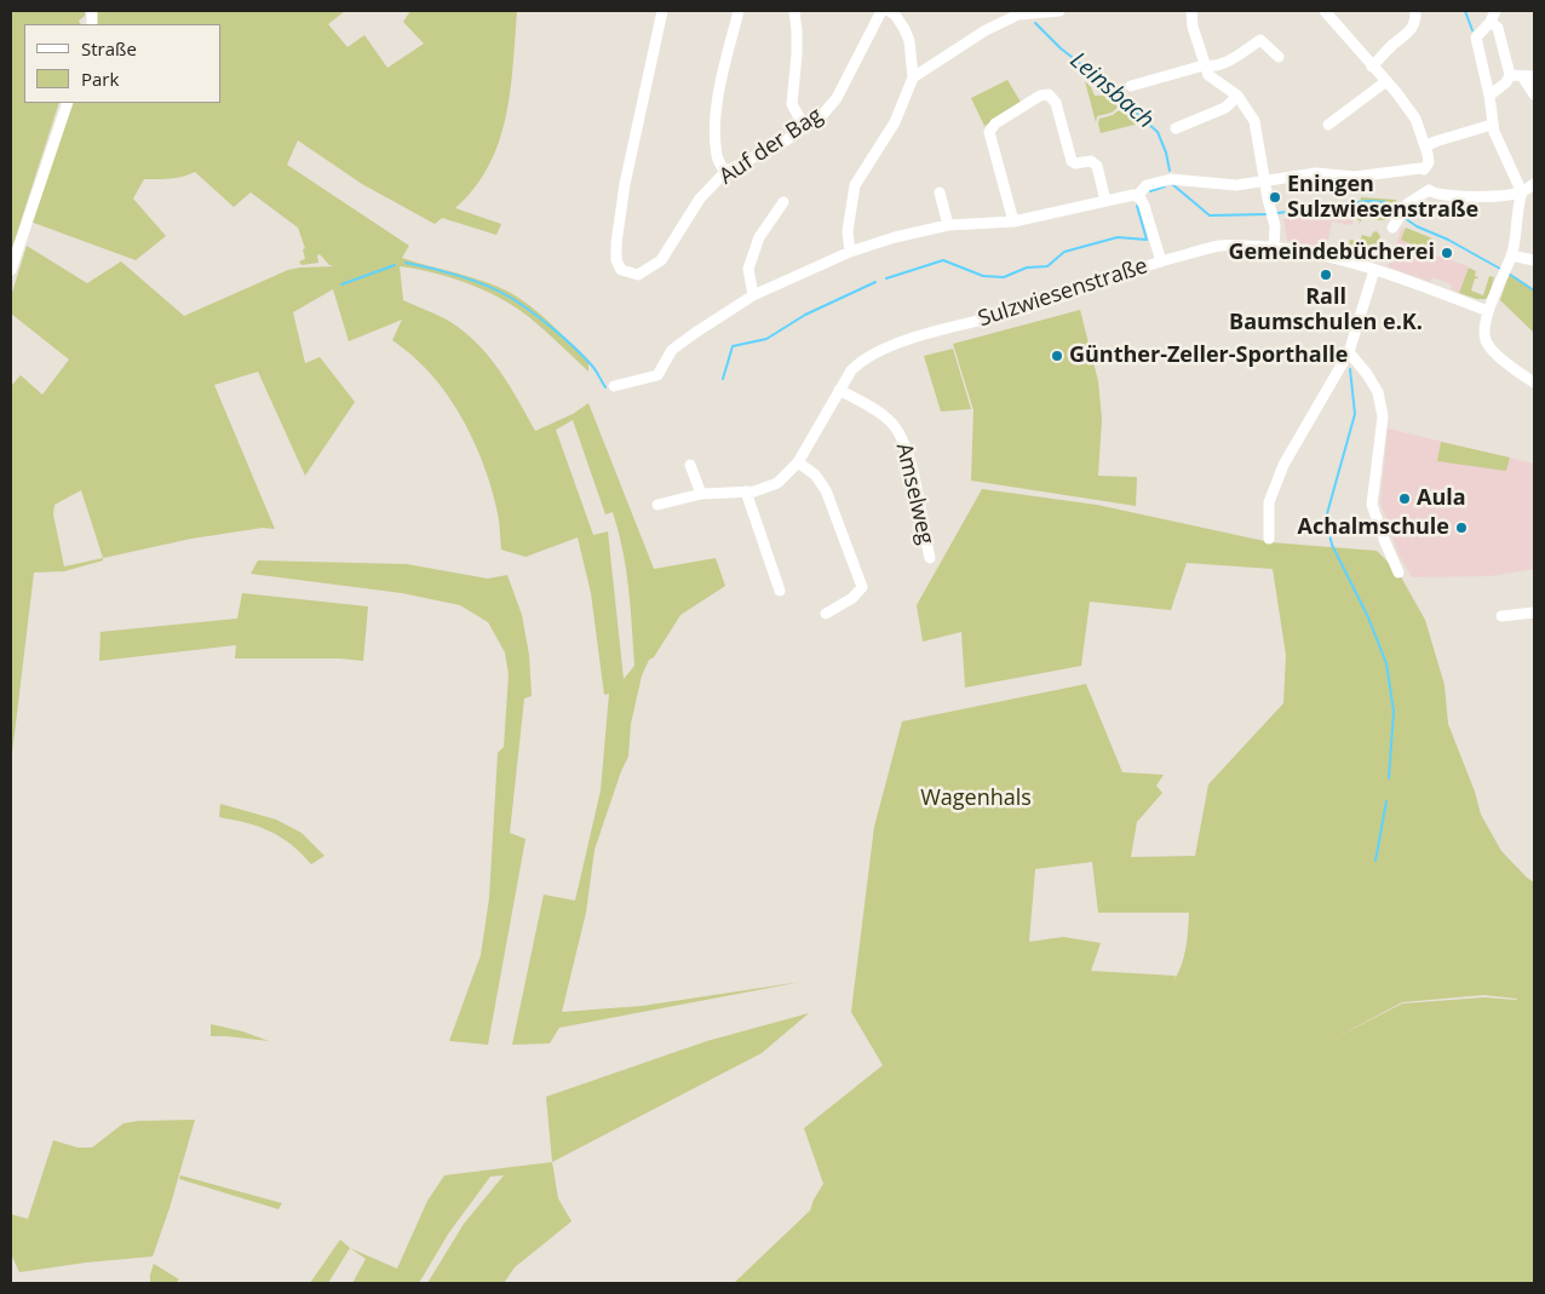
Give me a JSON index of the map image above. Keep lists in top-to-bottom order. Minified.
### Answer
{"streets":{"street":["Auf der Bag","Sulzwiesenstraße","Amselweg"]},"crossings":[["Sulzwiesenstraße","Amselweg"]],"water":["Leinsbach"],"parks":["Wagenhals"],"places":["Eningen Sulzwiesenstraße","Gemeindebücherei","Rall Baumschulen e.K.","Günther-Zeller-Sporthalle","Aula","Achalmschule"],"legend":["Straße","Park"]}
